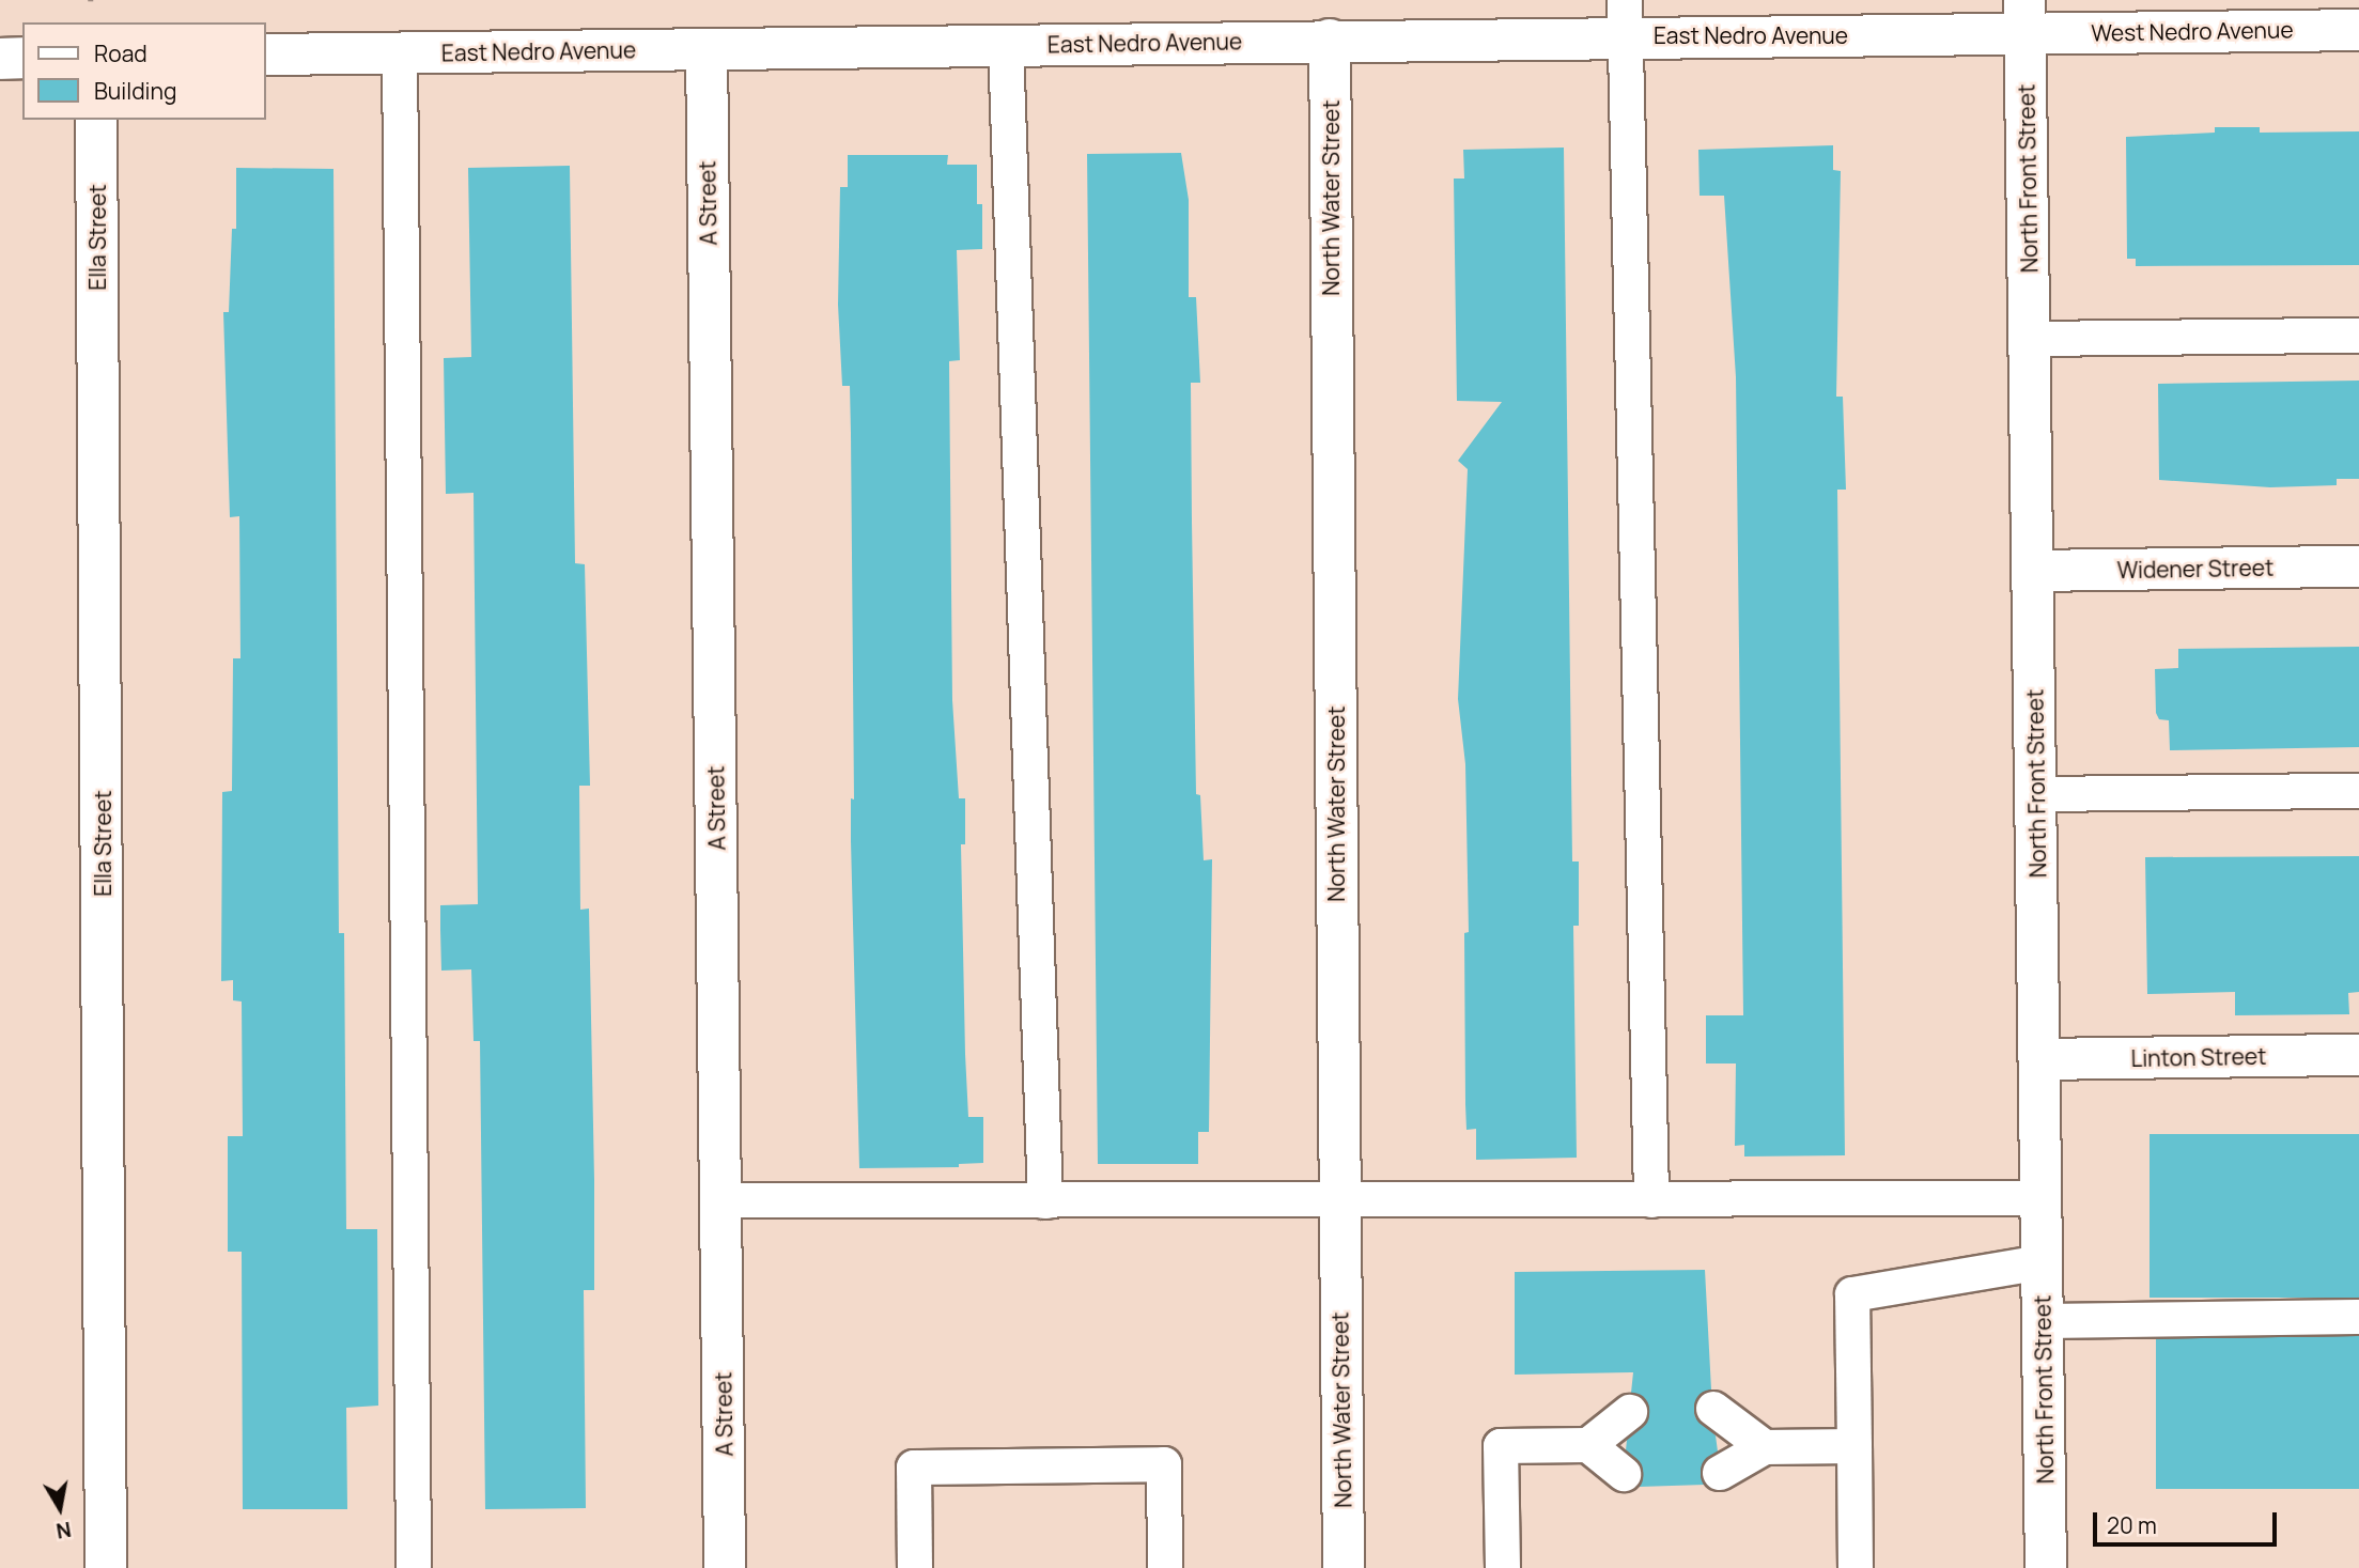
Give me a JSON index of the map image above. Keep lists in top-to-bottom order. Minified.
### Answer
{"streets":{"street":["West Nedro Avenue","East Nedro Avenue","North Front Street","North Water Street","A Street","Ella Street","Widener Street","Linton Street"]},"crossings":[["West Nedro Avenue","East Nedro Avenue"],["West Nedro Avenue","North Front Street"],["East Nedro Avenue","North Front Street"],["East Nedro Avenue","North Water Street"],["East Nedro Avenue","A Street"],["North Front Street","Widener Street"],["North Front Street","Linton Street"]],"legend":["Road","Building"],"scale_bar":"20 m","north":"bottom"}
